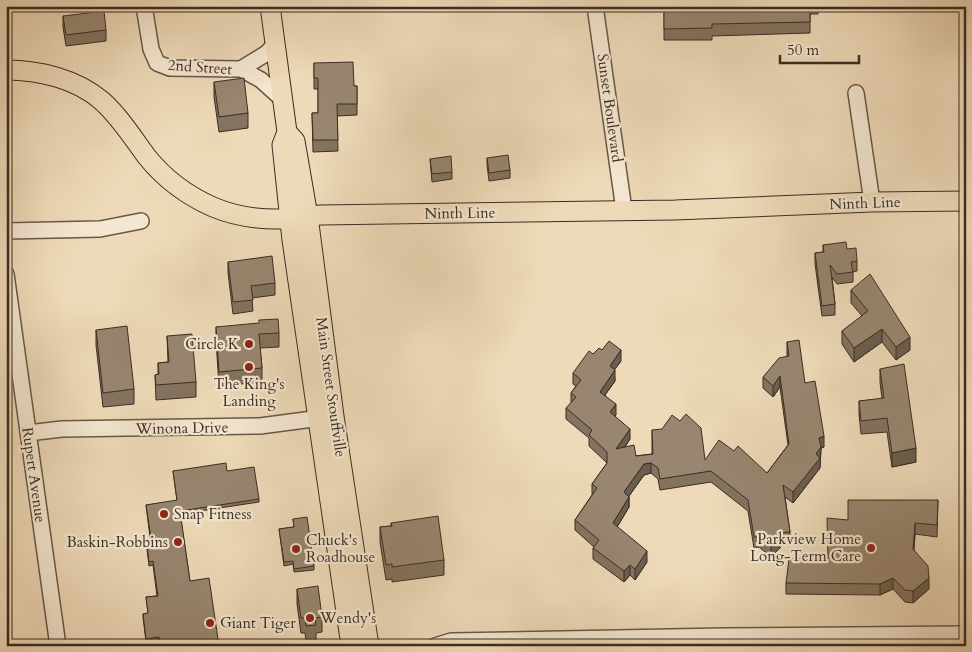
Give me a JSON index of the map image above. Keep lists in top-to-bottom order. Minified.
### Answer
{"streets":{"main road":["Ninth Line","Main Street Stouffville"],"street":["2nd Street","Sunset Boulevard","Winona Drive","Rupert Avenue"]},"crossings":[["2nd Street","Main Street Stouffville"],["Sunset Boulevard","Ninth Line"],["Ninth Line","Main Street Stouffville"],["Main Street Stouffville","Winona Drive"],["Winona Drive","Rupert Avenue"]],"places":["Circle K","The King's Landing","Snap Fitness","Baskin-Robbins","Parkview Home Long-Term Care","Chuck's Roadhouse","Wendy's","Giant Tiger"],"scale_bar":"50 m"}
